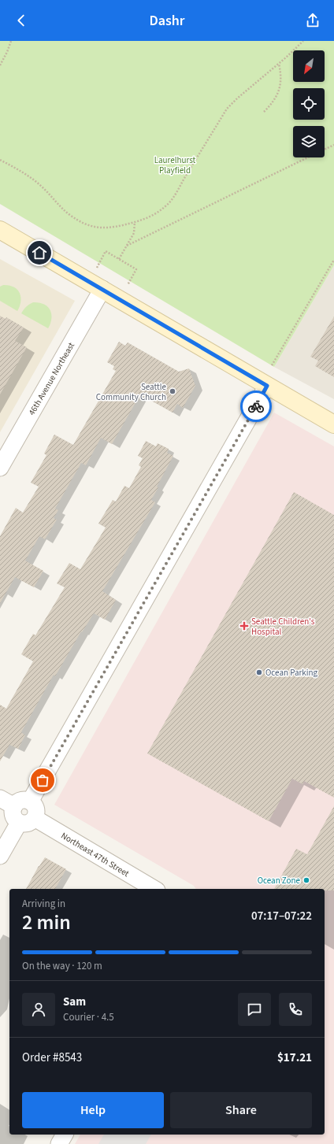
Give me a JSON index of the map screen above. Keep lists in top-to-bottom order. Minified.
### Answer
{"streets":{"street":["46th Avenue Northeast","Northeast 47th Street"]},"parks":["Laurelhurst Playfield"],"places":{"other":["Seattle Community Church","Ocean Parking","Ocean Zone"],"health":["Seattle Children's Hospital"]},"north":"bottom left","page":{"header":"Dashr","heading":["2 min","Arriving in","07:17–07:22"],"panel":["Sam","Courier · 4.5","Order #8543","$17.21"],"bar":"On the way · 120 m","buttons":["Help","Share"]}}
